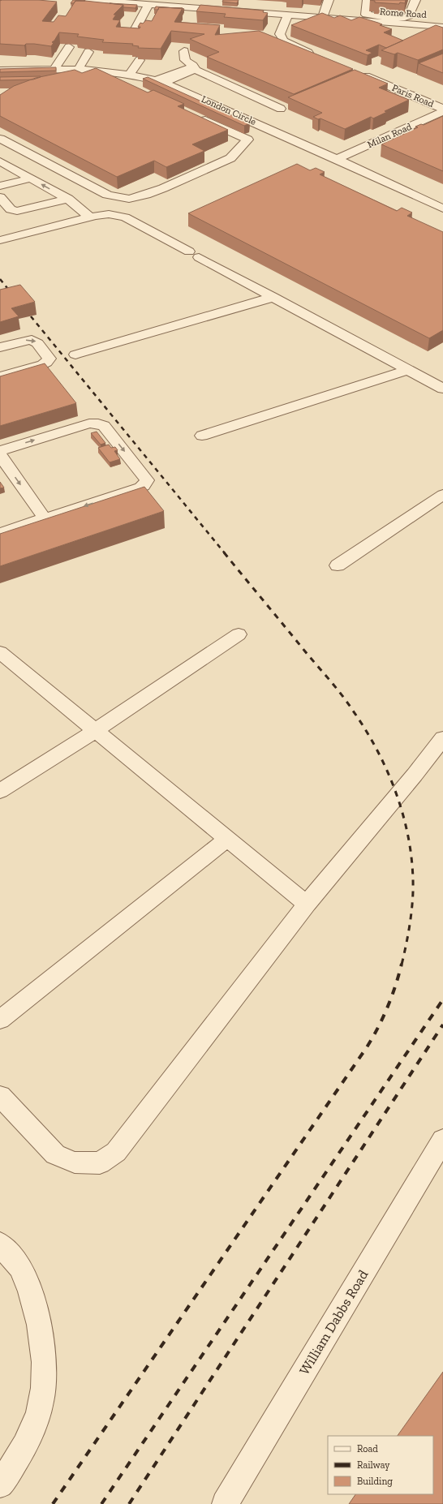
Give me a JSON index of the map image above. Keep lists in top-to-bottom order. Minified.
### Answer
{"streets":{"street":["Rome Road","Paris Road","London Circle","Milan Road","William Dabbs Road"]},"crossings":[["London Circle","Milan Road"]],"legend":["Road","Railway","Building"]}
